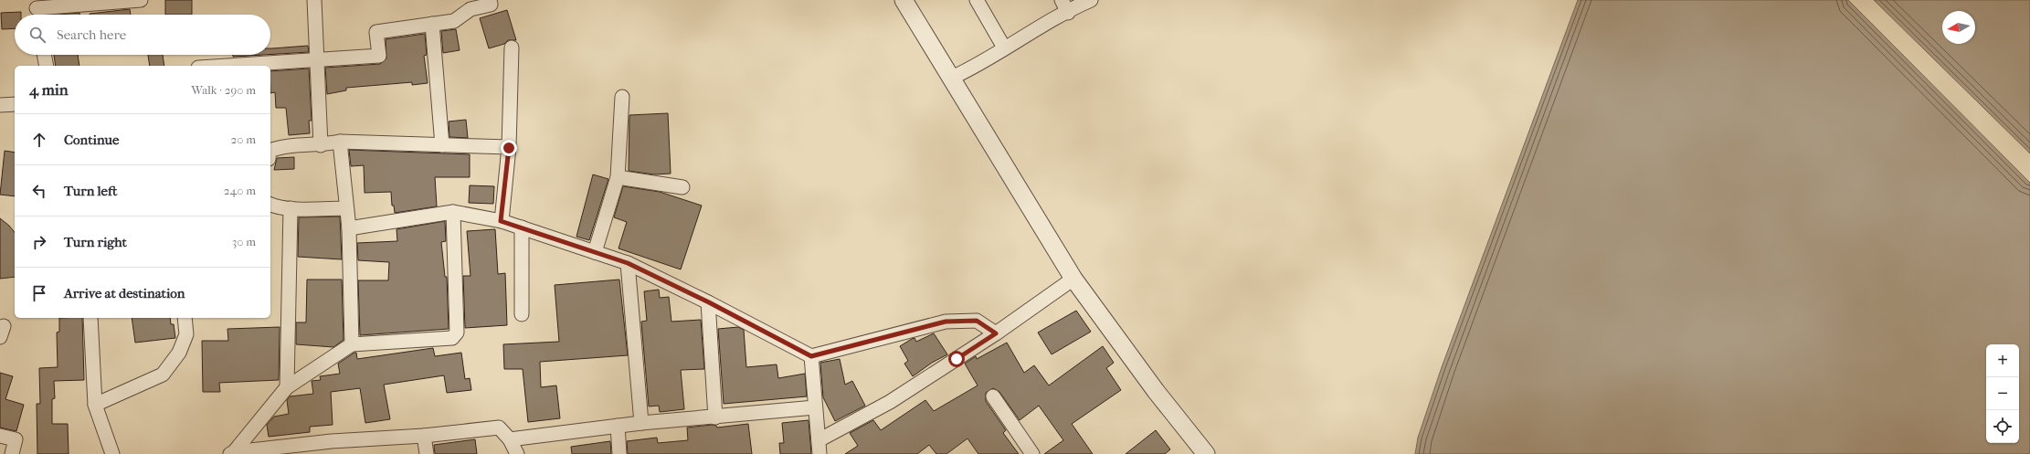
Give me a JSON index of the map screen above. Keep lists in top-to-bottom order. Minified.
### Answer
{"north":"left","page":{"search":"Search here","heading":["4 min","Walk · 290 m"],"list":[["Continue","20 m"],["Turn left","240 m"],["Turn right","30 m"],"Arrive at destination"],"map_buttons":["+","−"]}}
